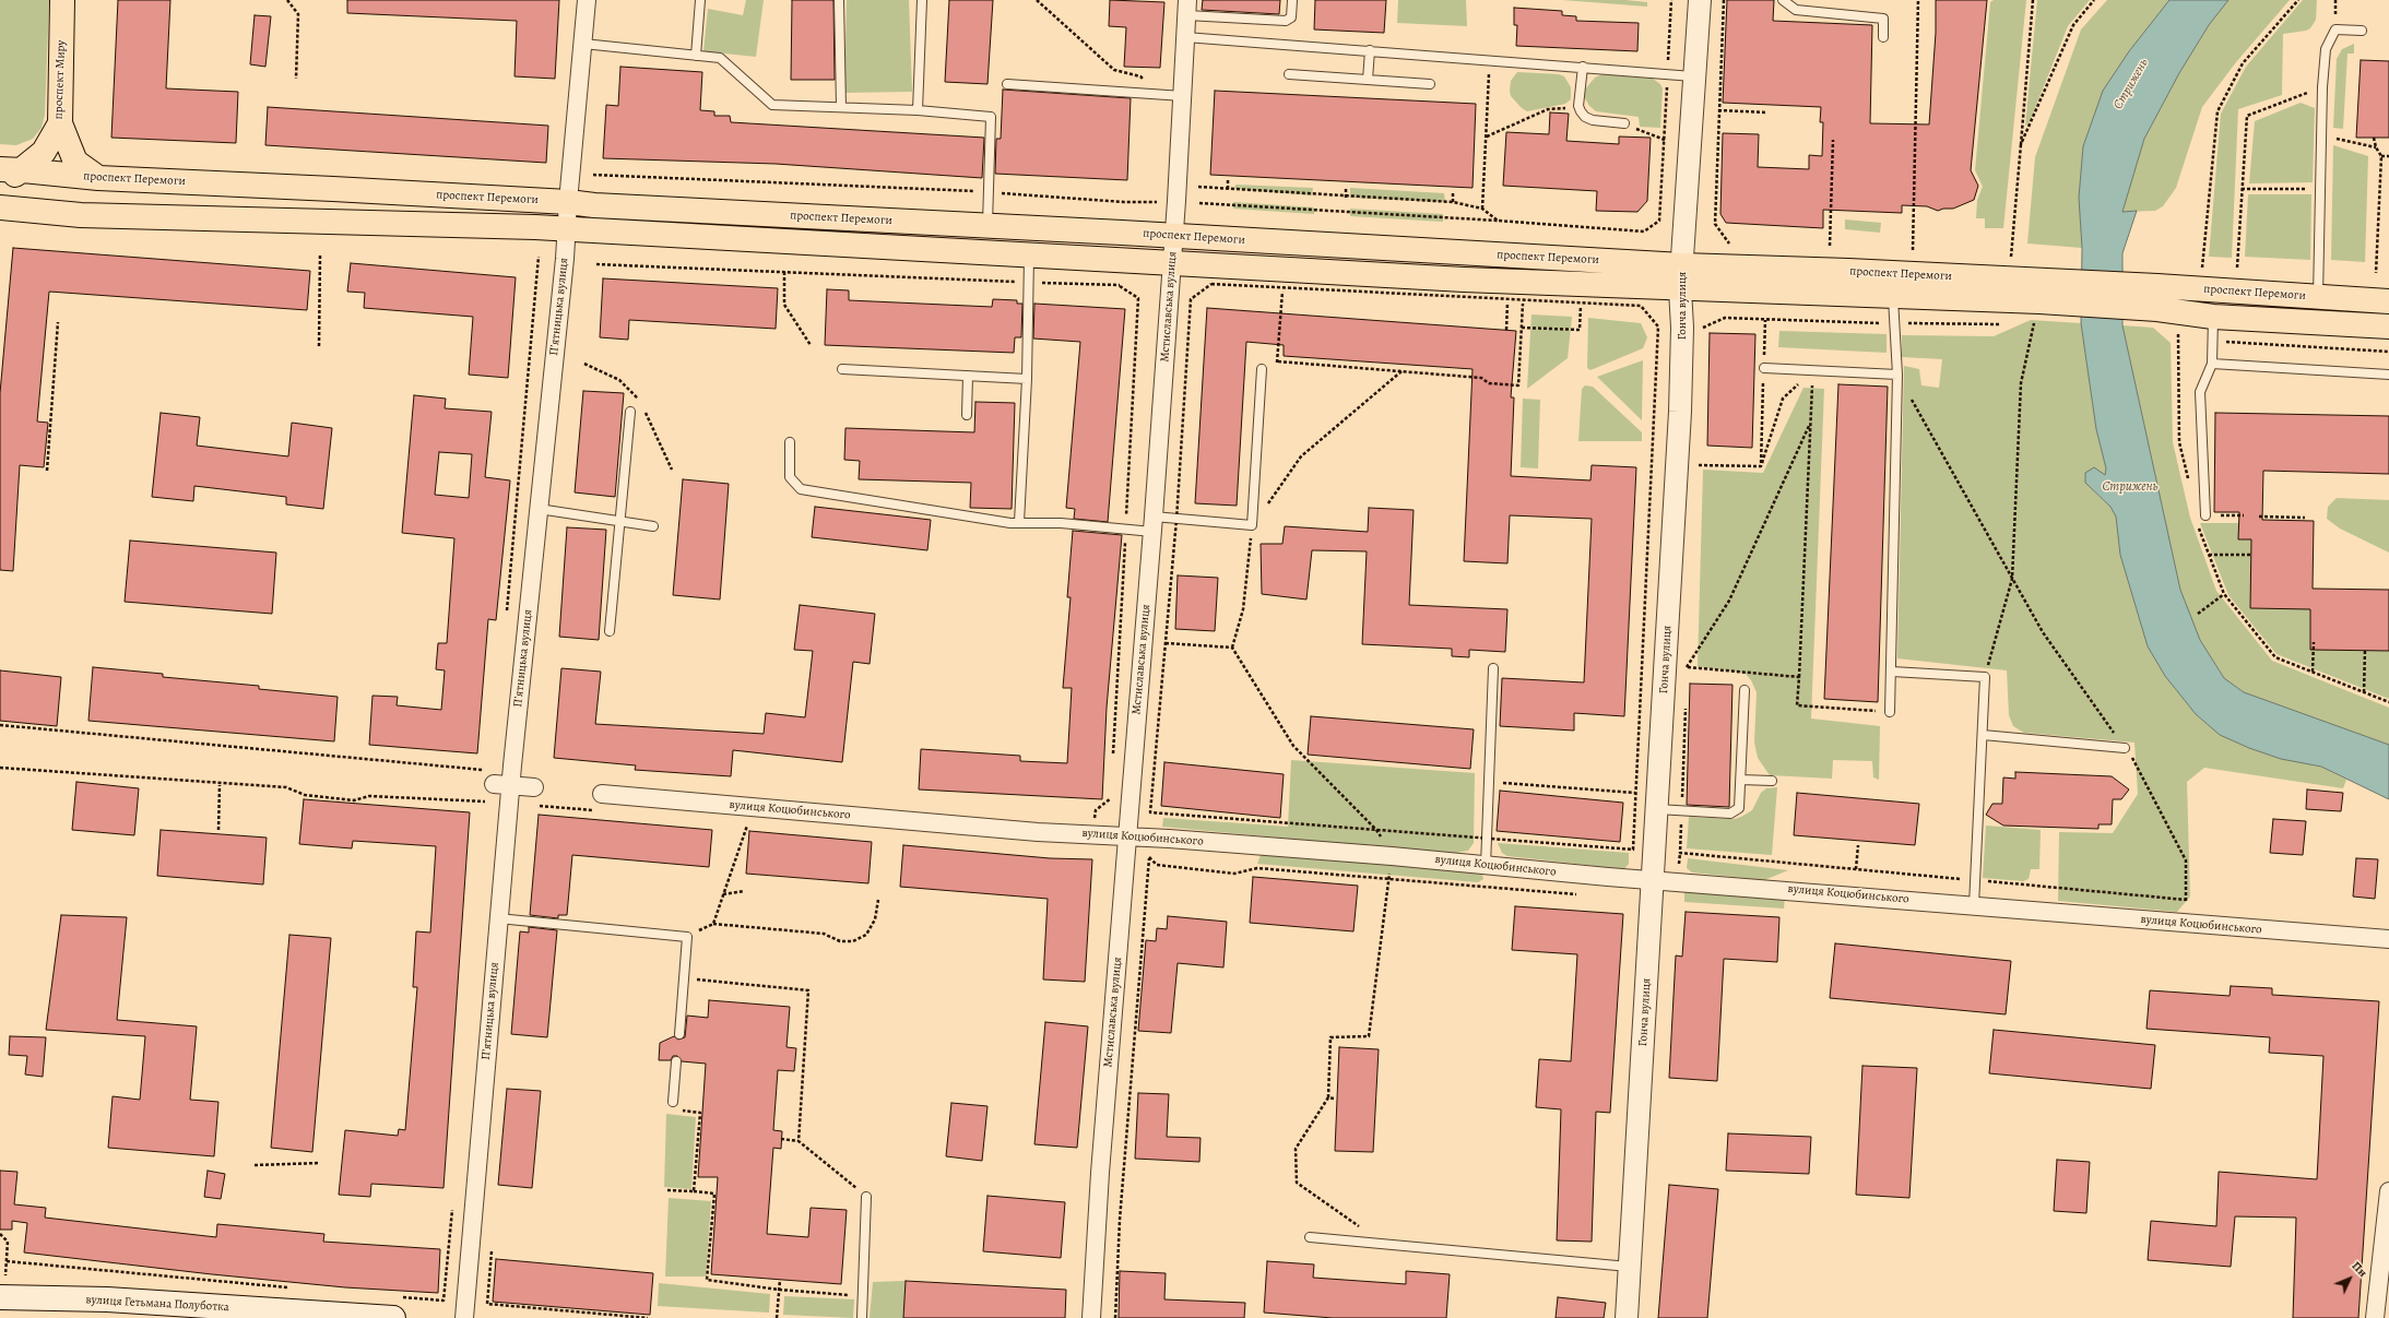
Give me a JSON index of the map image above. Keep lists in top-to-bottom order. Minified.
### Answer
{"streets":{"main road":["проспект Миру","проспект Перемоги","вулиця Гетьмана Полуботка"],"street":["Гонча вулиця","Пʼятницька вулиця","Мстиславська вулиця","вулиця Коцюбинського"]},"crossings":[["проспект Миру","проспект Перемоги"],["проспект Перемоги","Гонча вулиця"],["проспект Перемоги","Пʼятницька вулиця"],["проспект Перемоги","Мстиславська вулиця"],["Гонча вулиця","вулиця Коцюбинського"],["Мстиславська вулиця","вулиця Коцюбинського"]],"water":["Стрижень"],"north":"top right"}
